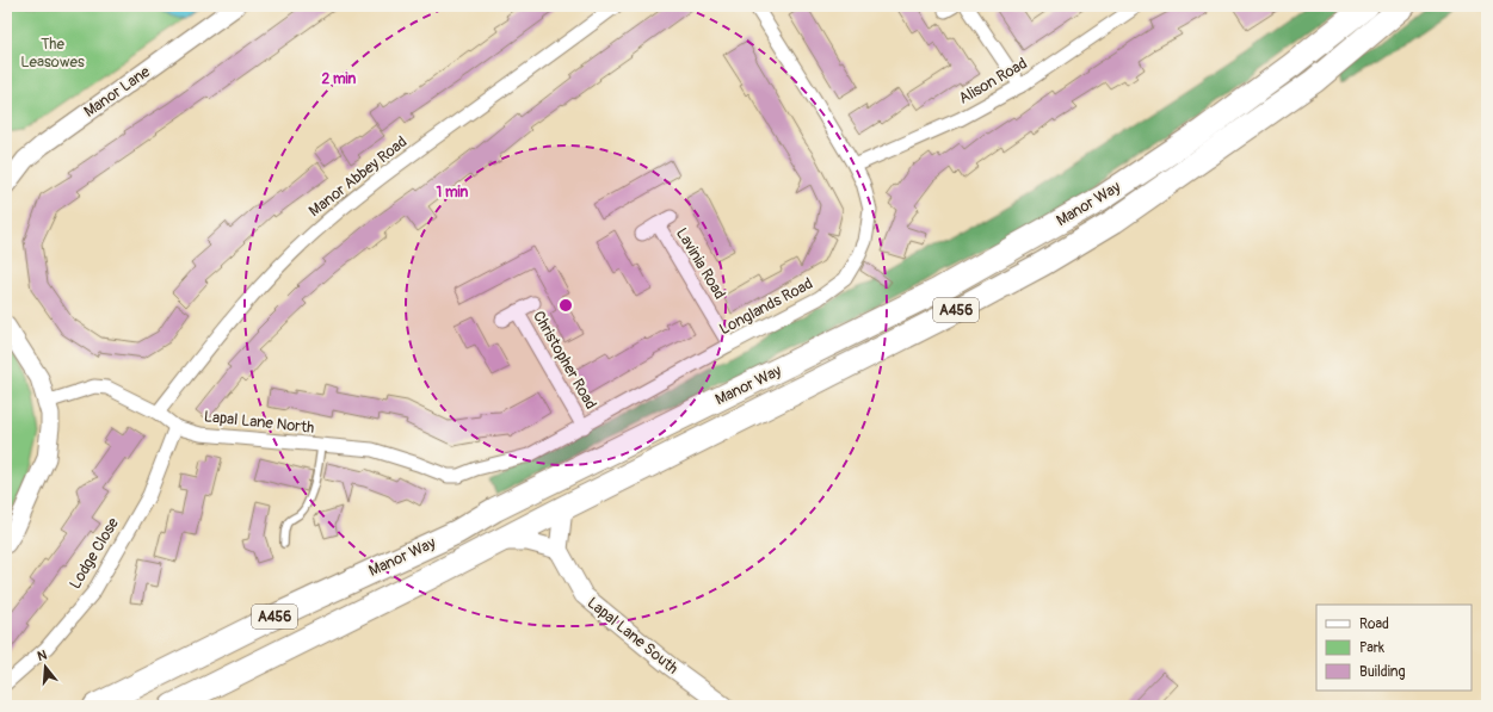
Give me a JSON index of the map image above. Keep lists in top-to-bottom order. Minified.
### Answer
{"streets":{"highway":["Manor Way","A456"],"main road":["Manor Lane","Lapal Lane South"],"street":["Alison Road","Manor Abbey Road","Lavinia Road","Longlands Road","Christopher Road","Lapal Lane North","Lodge Close"]},"crossings":[["Alison Road","Longlands Road"],["Manor Abbey Road","Lapal Lane North"],["Lavinia Road","Longlands Road"],["Longlands Road","Christopher Road"],["Longlands Road","Lapal Lane North"],["Lapal Lane North","Lodge Close"]],"parks":["The Leasowes"],"legend":["Road","Park","Building"],"north":"top","rings":["2 min","1 min"]}
